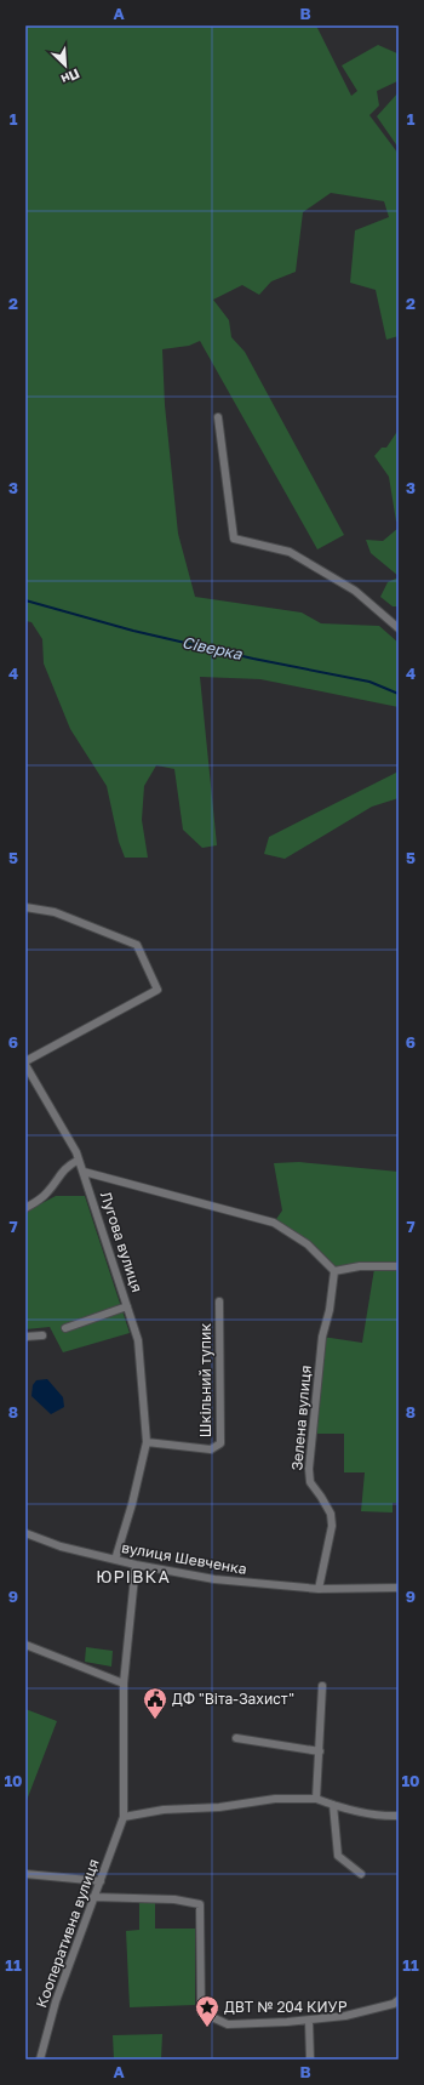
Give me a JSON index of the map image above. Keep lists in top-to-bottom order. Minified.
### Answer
{"streets":{"street":["Лугова вулиця","Шкільний тупик","Зелена вулиця","вулиця Шевченка","Кооперативна вулиця"]},"crossings":[["Лугова вулиця","Шкільний тупик"],["Лугова вулиця","вулиця Шевченка"],["Зелена вулиця","вулиця Шевченка"],["вулиця Шевченка","Кооперативна вулиця"]],"districts":["ЮРІВКА"],"water":["Сіверка"],"places":{"public building":["ДФ \"Віта-Захист\""],"place":["ДВТ № 204 КИУР"]},"north":"bottom right","grid":{"columns":["A","B"],"rows":["1","2","3","4","5","6","7","8","9","10","11"]}}
